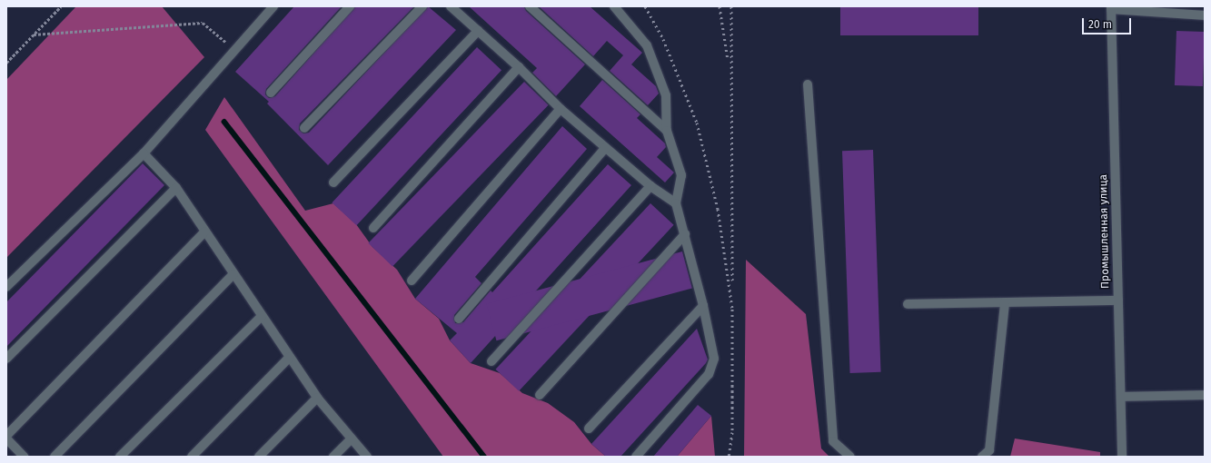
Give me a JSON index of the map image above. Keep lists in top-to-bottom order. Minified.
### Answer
{"streets":{"street":["Промышленная улица"]},"scale_bar":"20 m"}
